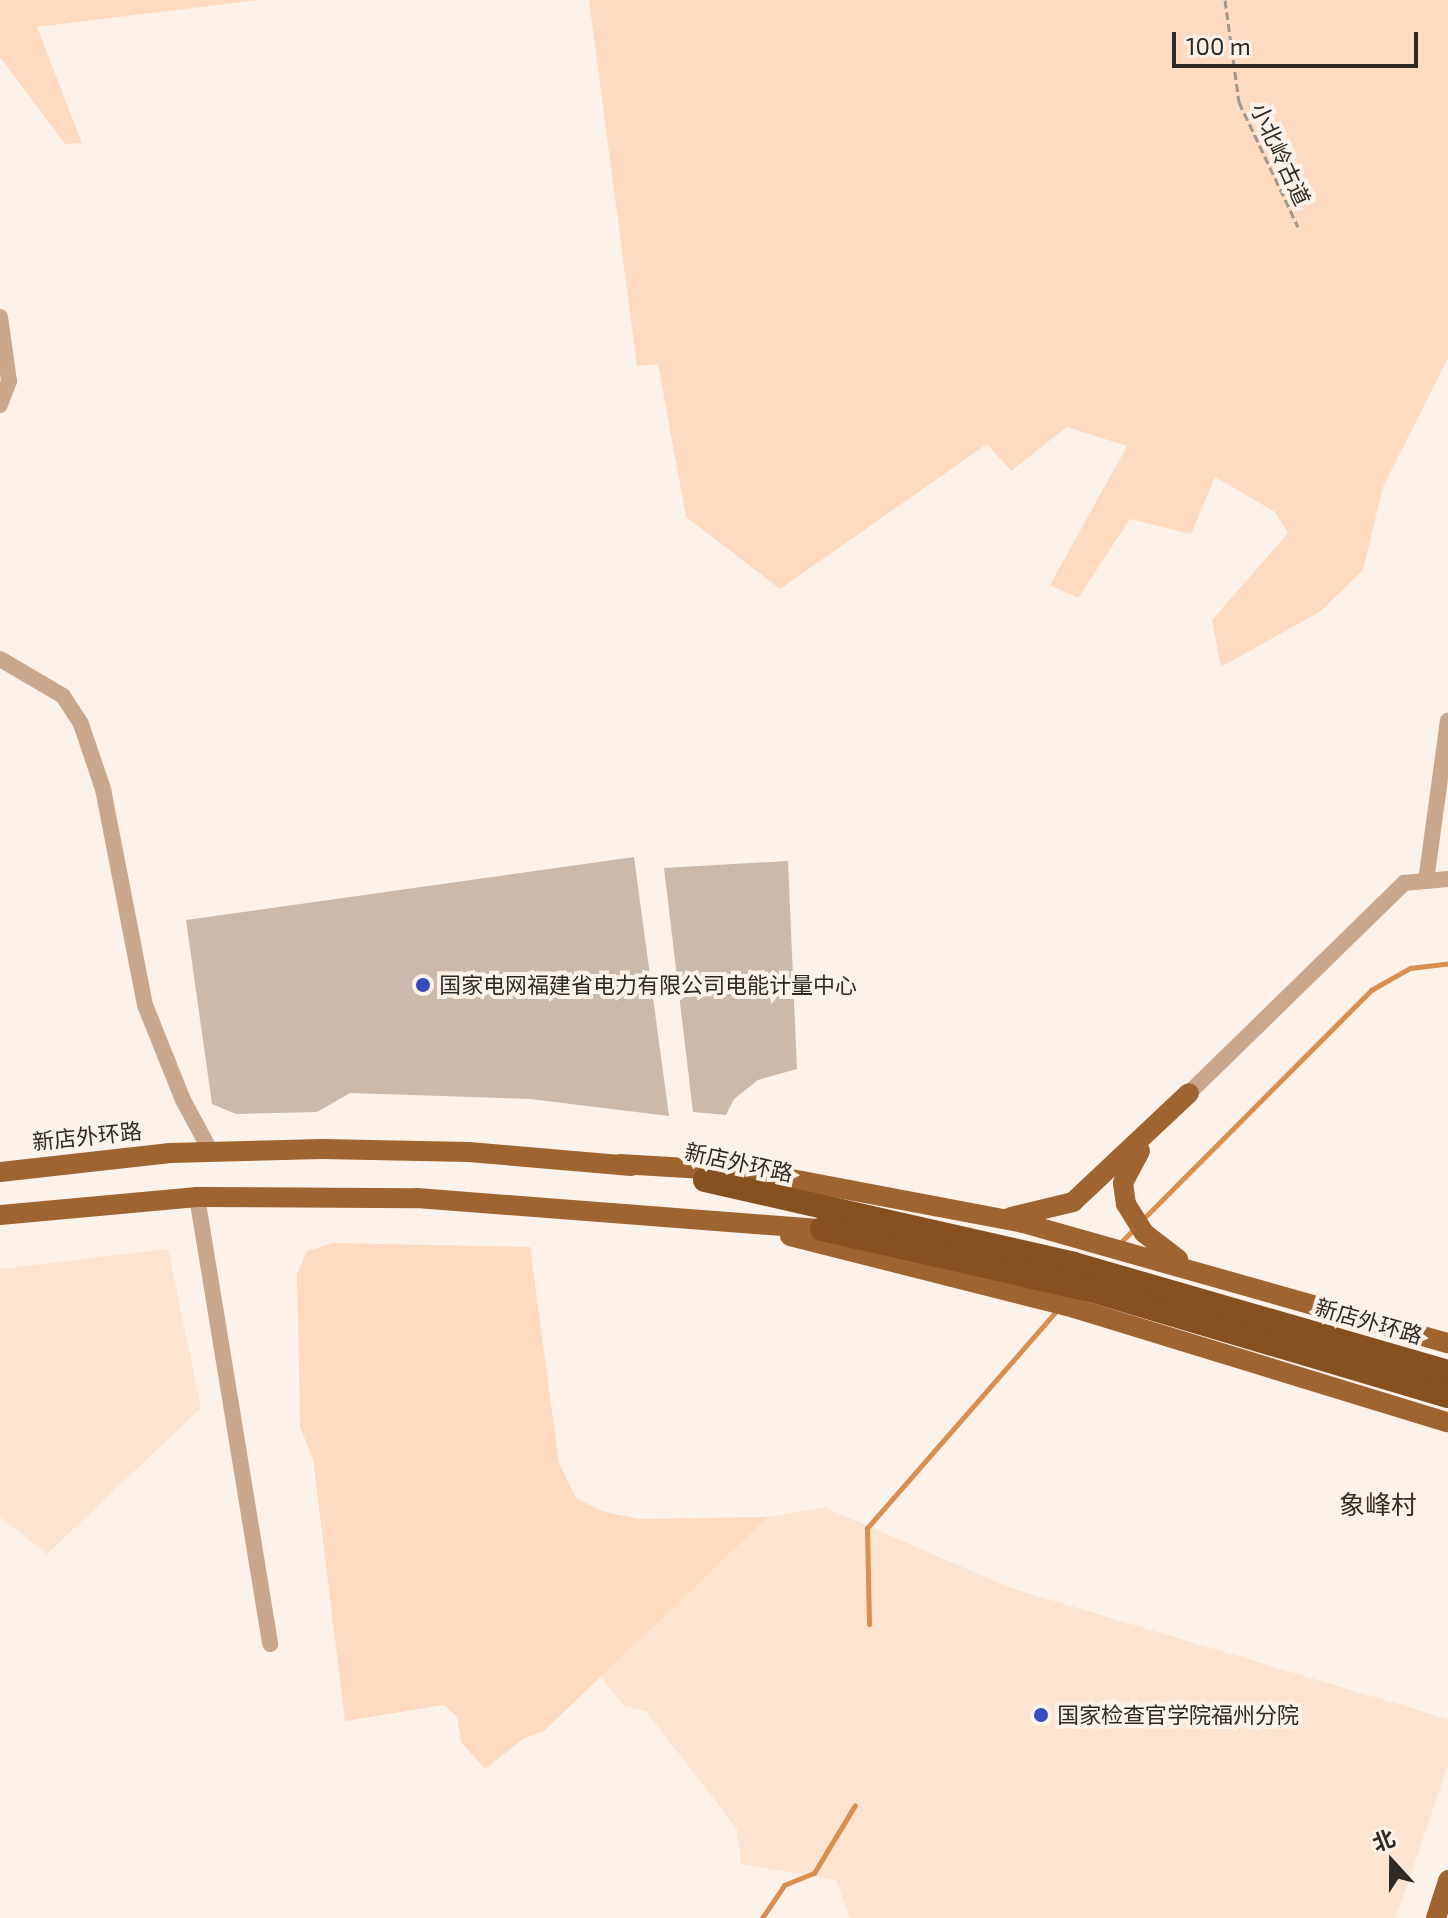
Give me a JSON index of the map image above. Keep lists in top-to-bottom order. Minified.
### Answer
{"streets":{"highway":["新店外环路"],"path":["小北岭古道"]},"districts":["象峰村"],"places":["国家电网福建省电力有限公司电能计量中心","国家检查官学院福州分院"],"scale_bar":"100 m","north":"top"}
